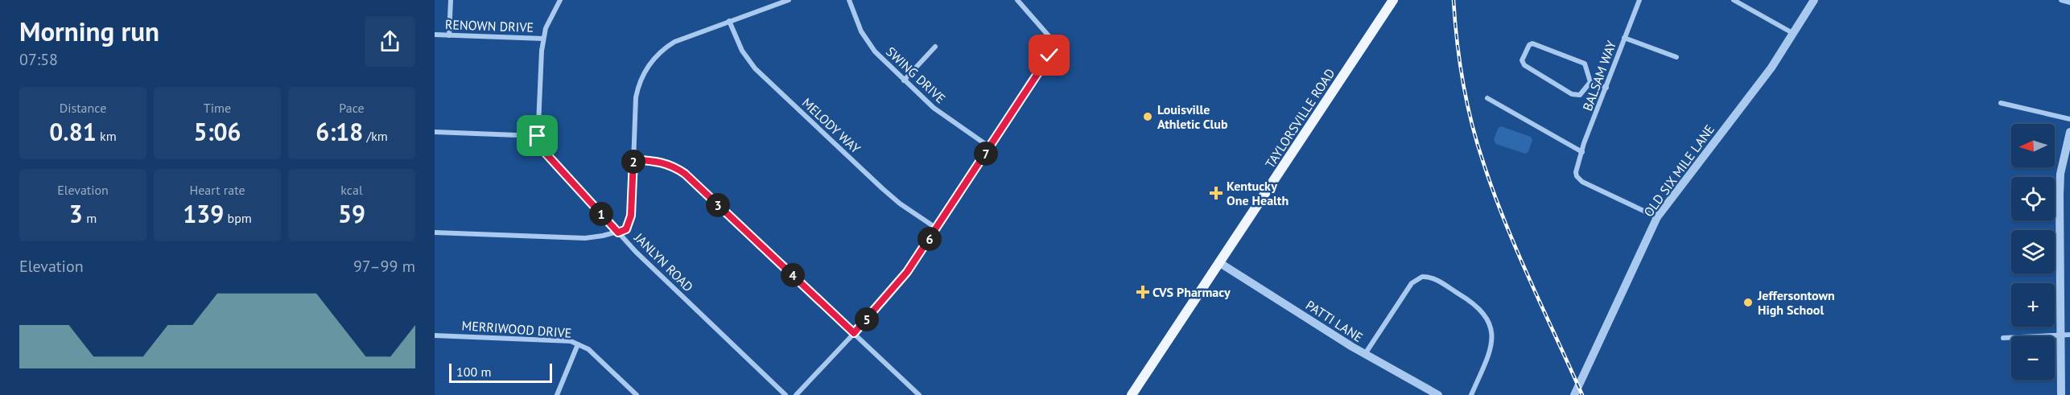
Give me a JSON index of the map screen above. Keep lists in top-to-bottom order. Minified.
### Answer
{"streets":{"main road":["TAYLORSVILLE ROAD"],"street":["RENOWN DRIVE","SWING DRIVE","BALSAM WAY","MELODY WAY","OLD SIX MILE LANE","JANLYN ROAD","PATTI LANE","MERRIWOOD DRIVE"]},"crossings":[["BALSAM WAY","OLD SIX MILE LANE"],["TAYLORSVILLE ROAD","PATTI LANE"]],"places":{"other":["Louisville Athletic Club","Jeffersontown High School"],"health":["Kentucky One Health","CVS Pharmacy"]},"scale_bar":"100 m","north":"left","page":{"heading":["Morning run","07:58"],"stats":[["Distance","0.81 km"],["Time","5:06"],["Pace","6:18 /km"],["Elevation","3 m"],["Heart rate","139 bpm"],["kcal","59"]],"map_buttons":["+","−"],"pins":["7","2","3","1","6","4","5"],"chart":["Elevation","97–99 m"],"scale":"100 m"}}
